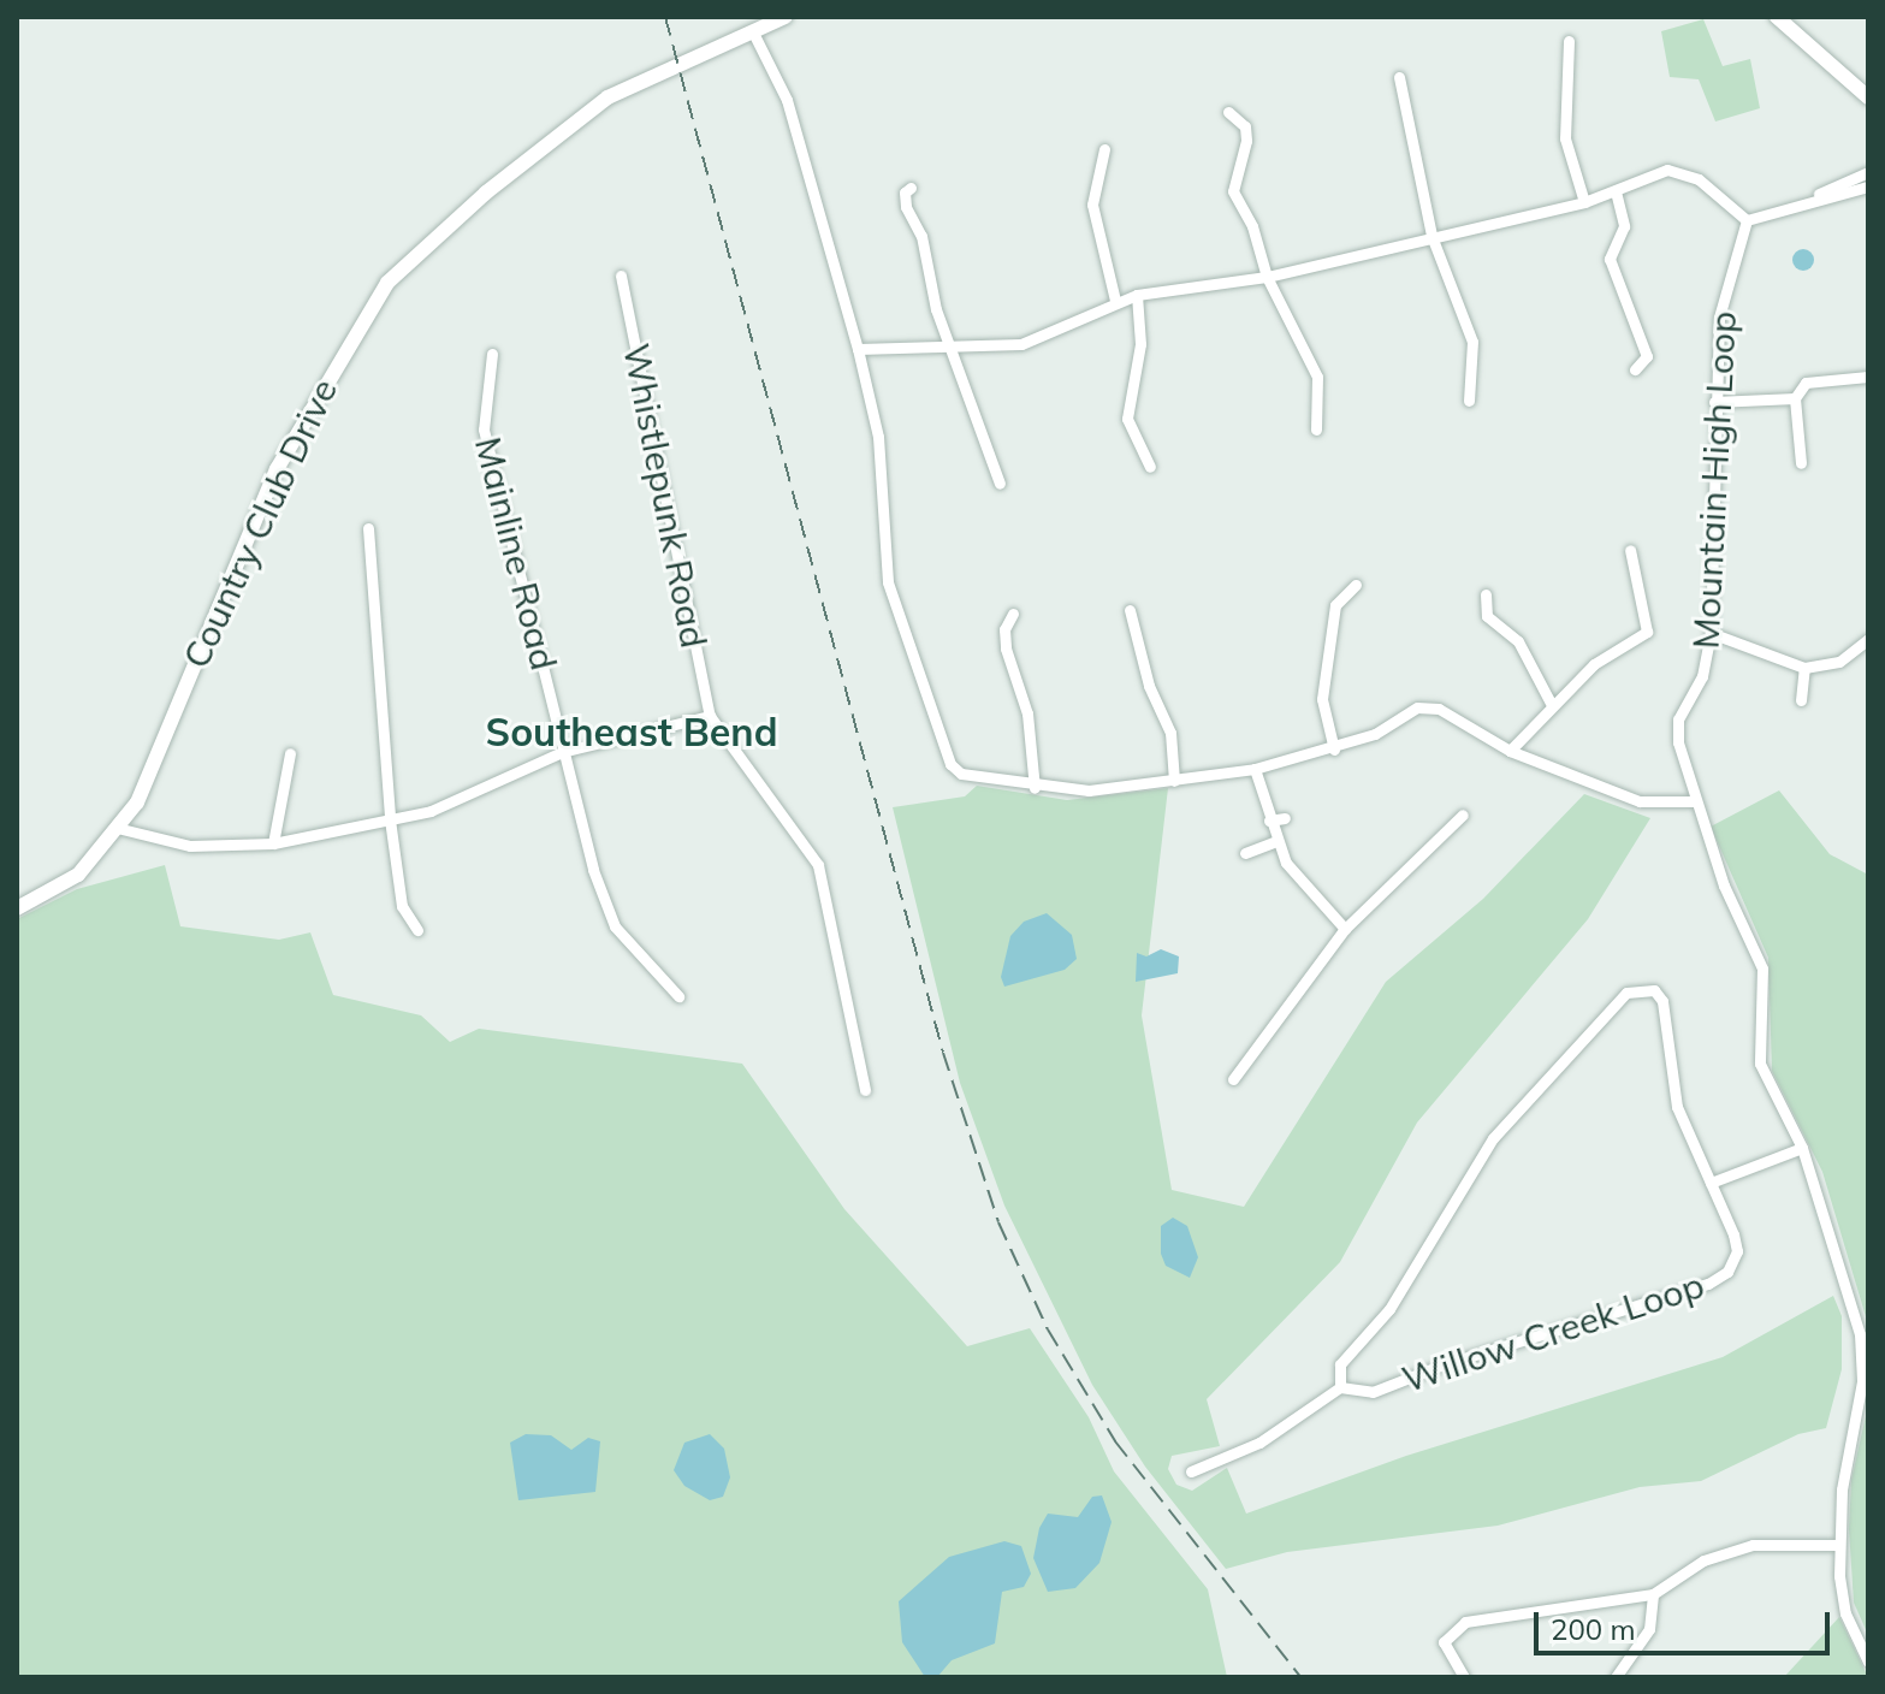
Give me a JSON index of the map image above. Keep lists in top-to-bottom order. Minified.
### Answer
{"streets":{"street":["Mountain High Loop","Whistlepunk Road","Country Club Drive","Mainline Road","Willow Creek Loop"]},"districts":["Southeast Bend"],"scale_bar":"200 m"}
